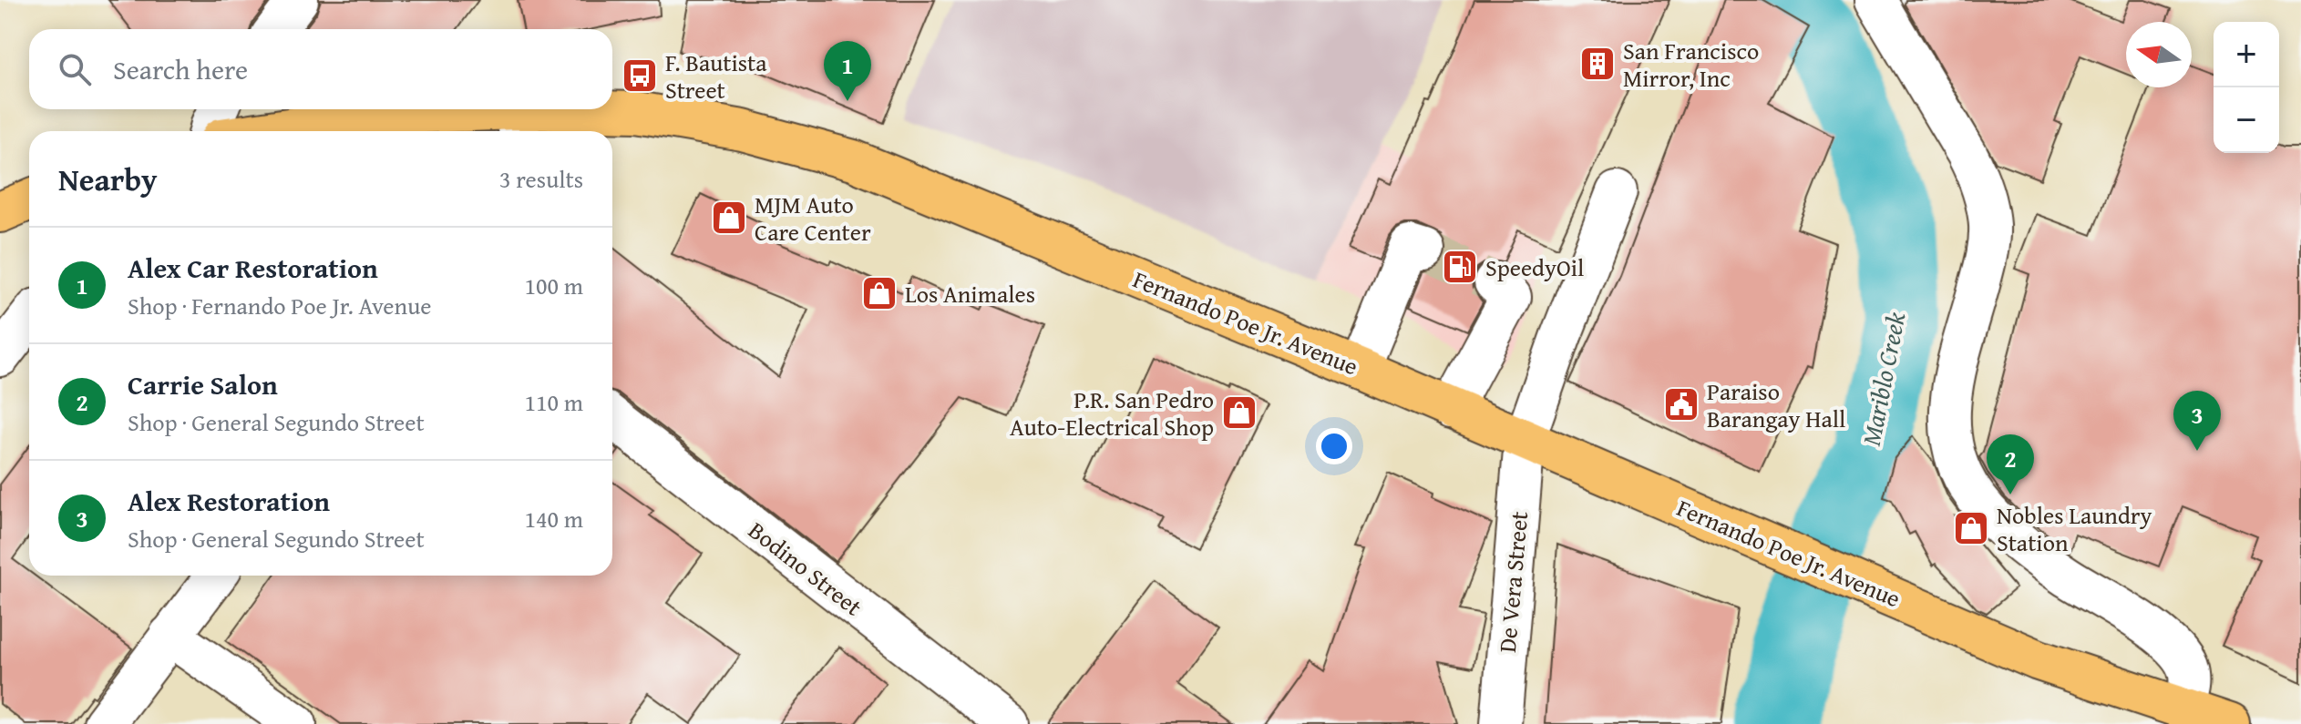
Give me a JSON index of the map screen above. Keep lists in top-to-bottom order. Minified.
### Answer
{"streets":{"main road":["Fernando Poe Jr. Avenue"],"street":["Bodino Street","De Vera Street"]},"crossings":[["Fernando Poe Jr. Avenue","De Vera Street"]],"water":["Mariblo Creek"],"places":{"building":["San Francisco Mirror, Inc"],"bus stop":["F. Bautista Street"],"shop":["MJM Auto Care Center","Los Animales","P.R. San Pedro Auto-Electrical Shop","Nobles Laundry Station"],"fuel station":["SpeedyOil"],"public building":["Paraiso Barangay Hall"]},"north":"left","page":{"map_buttons":["+","−"],"search":"Search here","pins":["1","3","2"],"heading":["Nearby","3 results"],"list":[{"mark":"1","name":"Alex Car Restoration","note":"Shop · Fernando Poe Jr. Avenue","value":"100 m"},{"mark":"2","name":"Carrie Salon","note":"Shop · General Segundo Street","value":"110 m"},{"mark":"3","name":"Alex Restoration","note":"Shop · General Segundo Street","value":"140 m"}]}}
